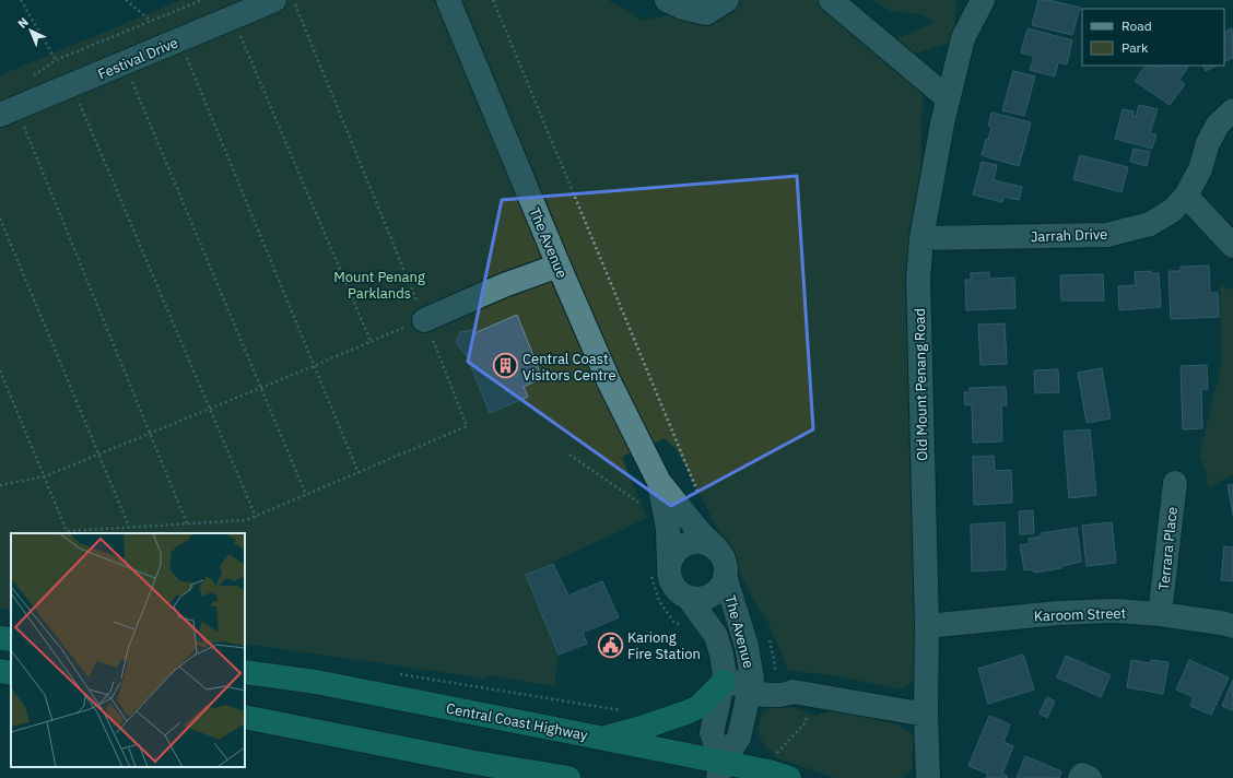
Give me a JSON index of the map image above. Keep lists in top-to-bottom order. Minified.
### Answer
{"streets":{"highway":["Central Coast Highway"],"street":["Festival Drive","Jarrah Drive","The Avenue","Old Mount Penang Road","Terrara Place","Karoom Street"]},"crossings":[["Jarrah Drive","Old Mount Penang Road"],["The Avenue","Central Coast Highway"],["Old Mount Penang Road","Karoom Street"],["Terrara Place","Karoom Street"]],"parks":["Mount Penang Parklands"],"places":{"building":["Central Coast Visitors Centre"],"public building":["Kariong Fire Station"]},"legend":["Road","Park"],"north":"top left"}
